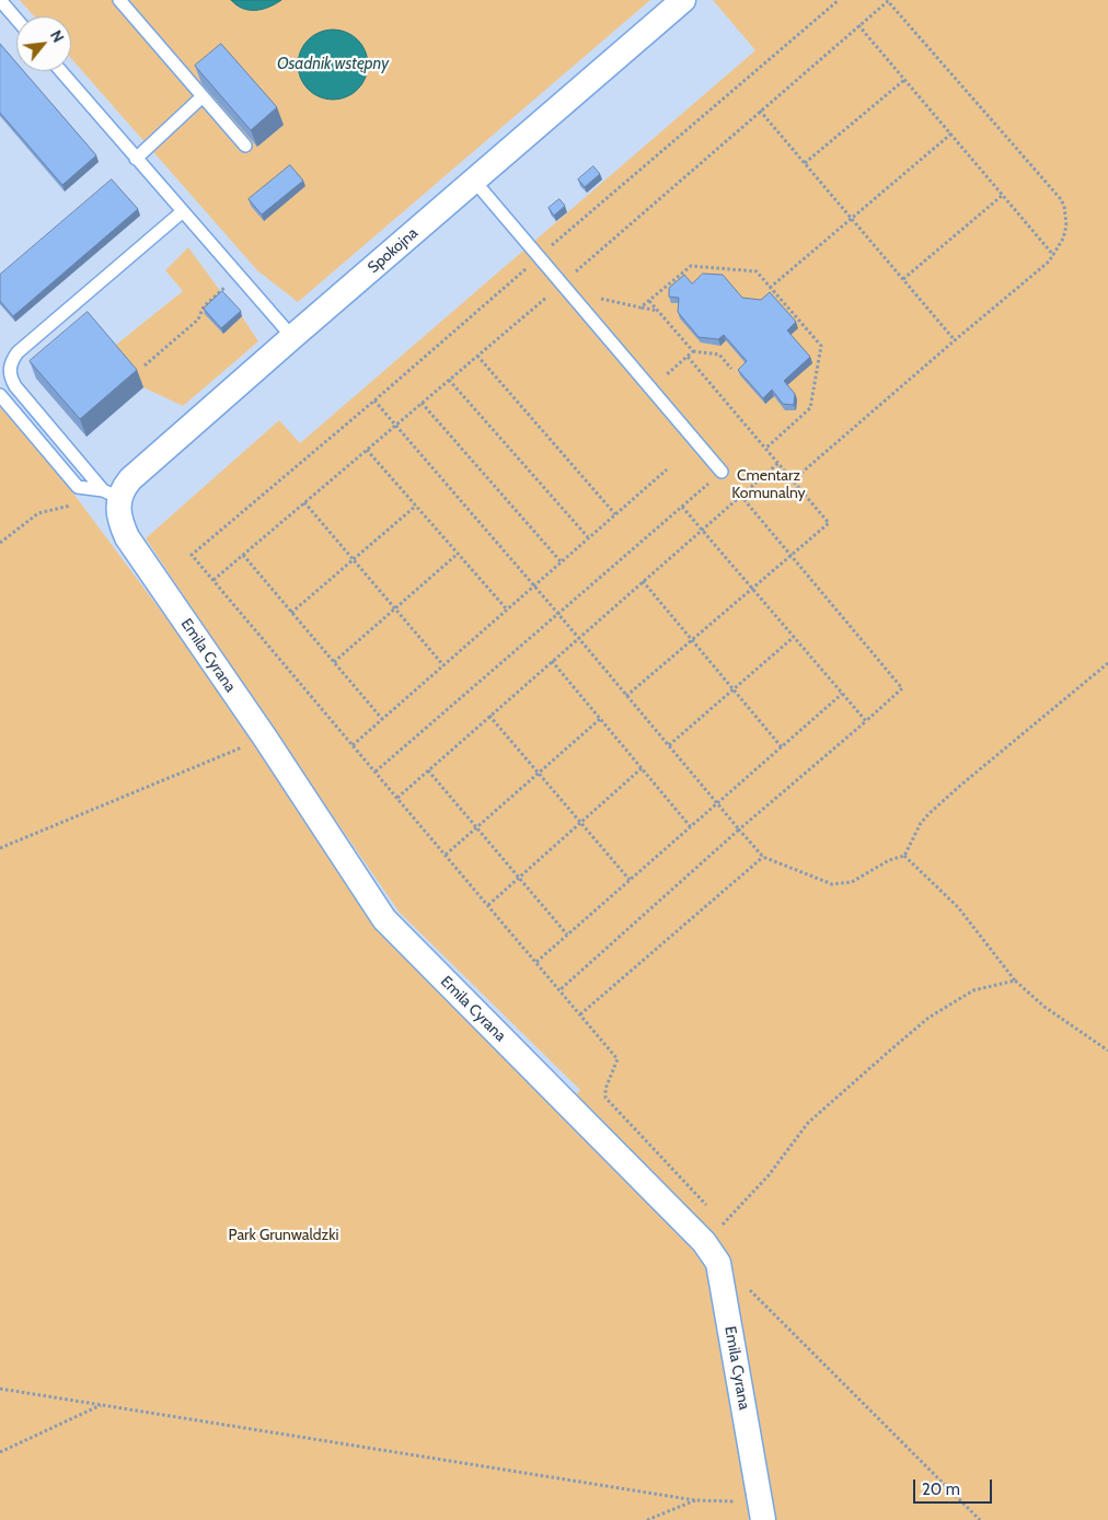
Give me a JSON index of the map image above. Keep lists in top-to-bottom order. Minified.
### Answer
{"streets":{"street":["Spokojna","Emila Cyrana"]},"crossings":[["Spokojna","Emila Cyrana"]],"water":["Osadnik wstępny"],"parks":["Cmentarz Komunalny","Park Grunwaldzki"],"scale_bar":"20 m","north":"top right"}
